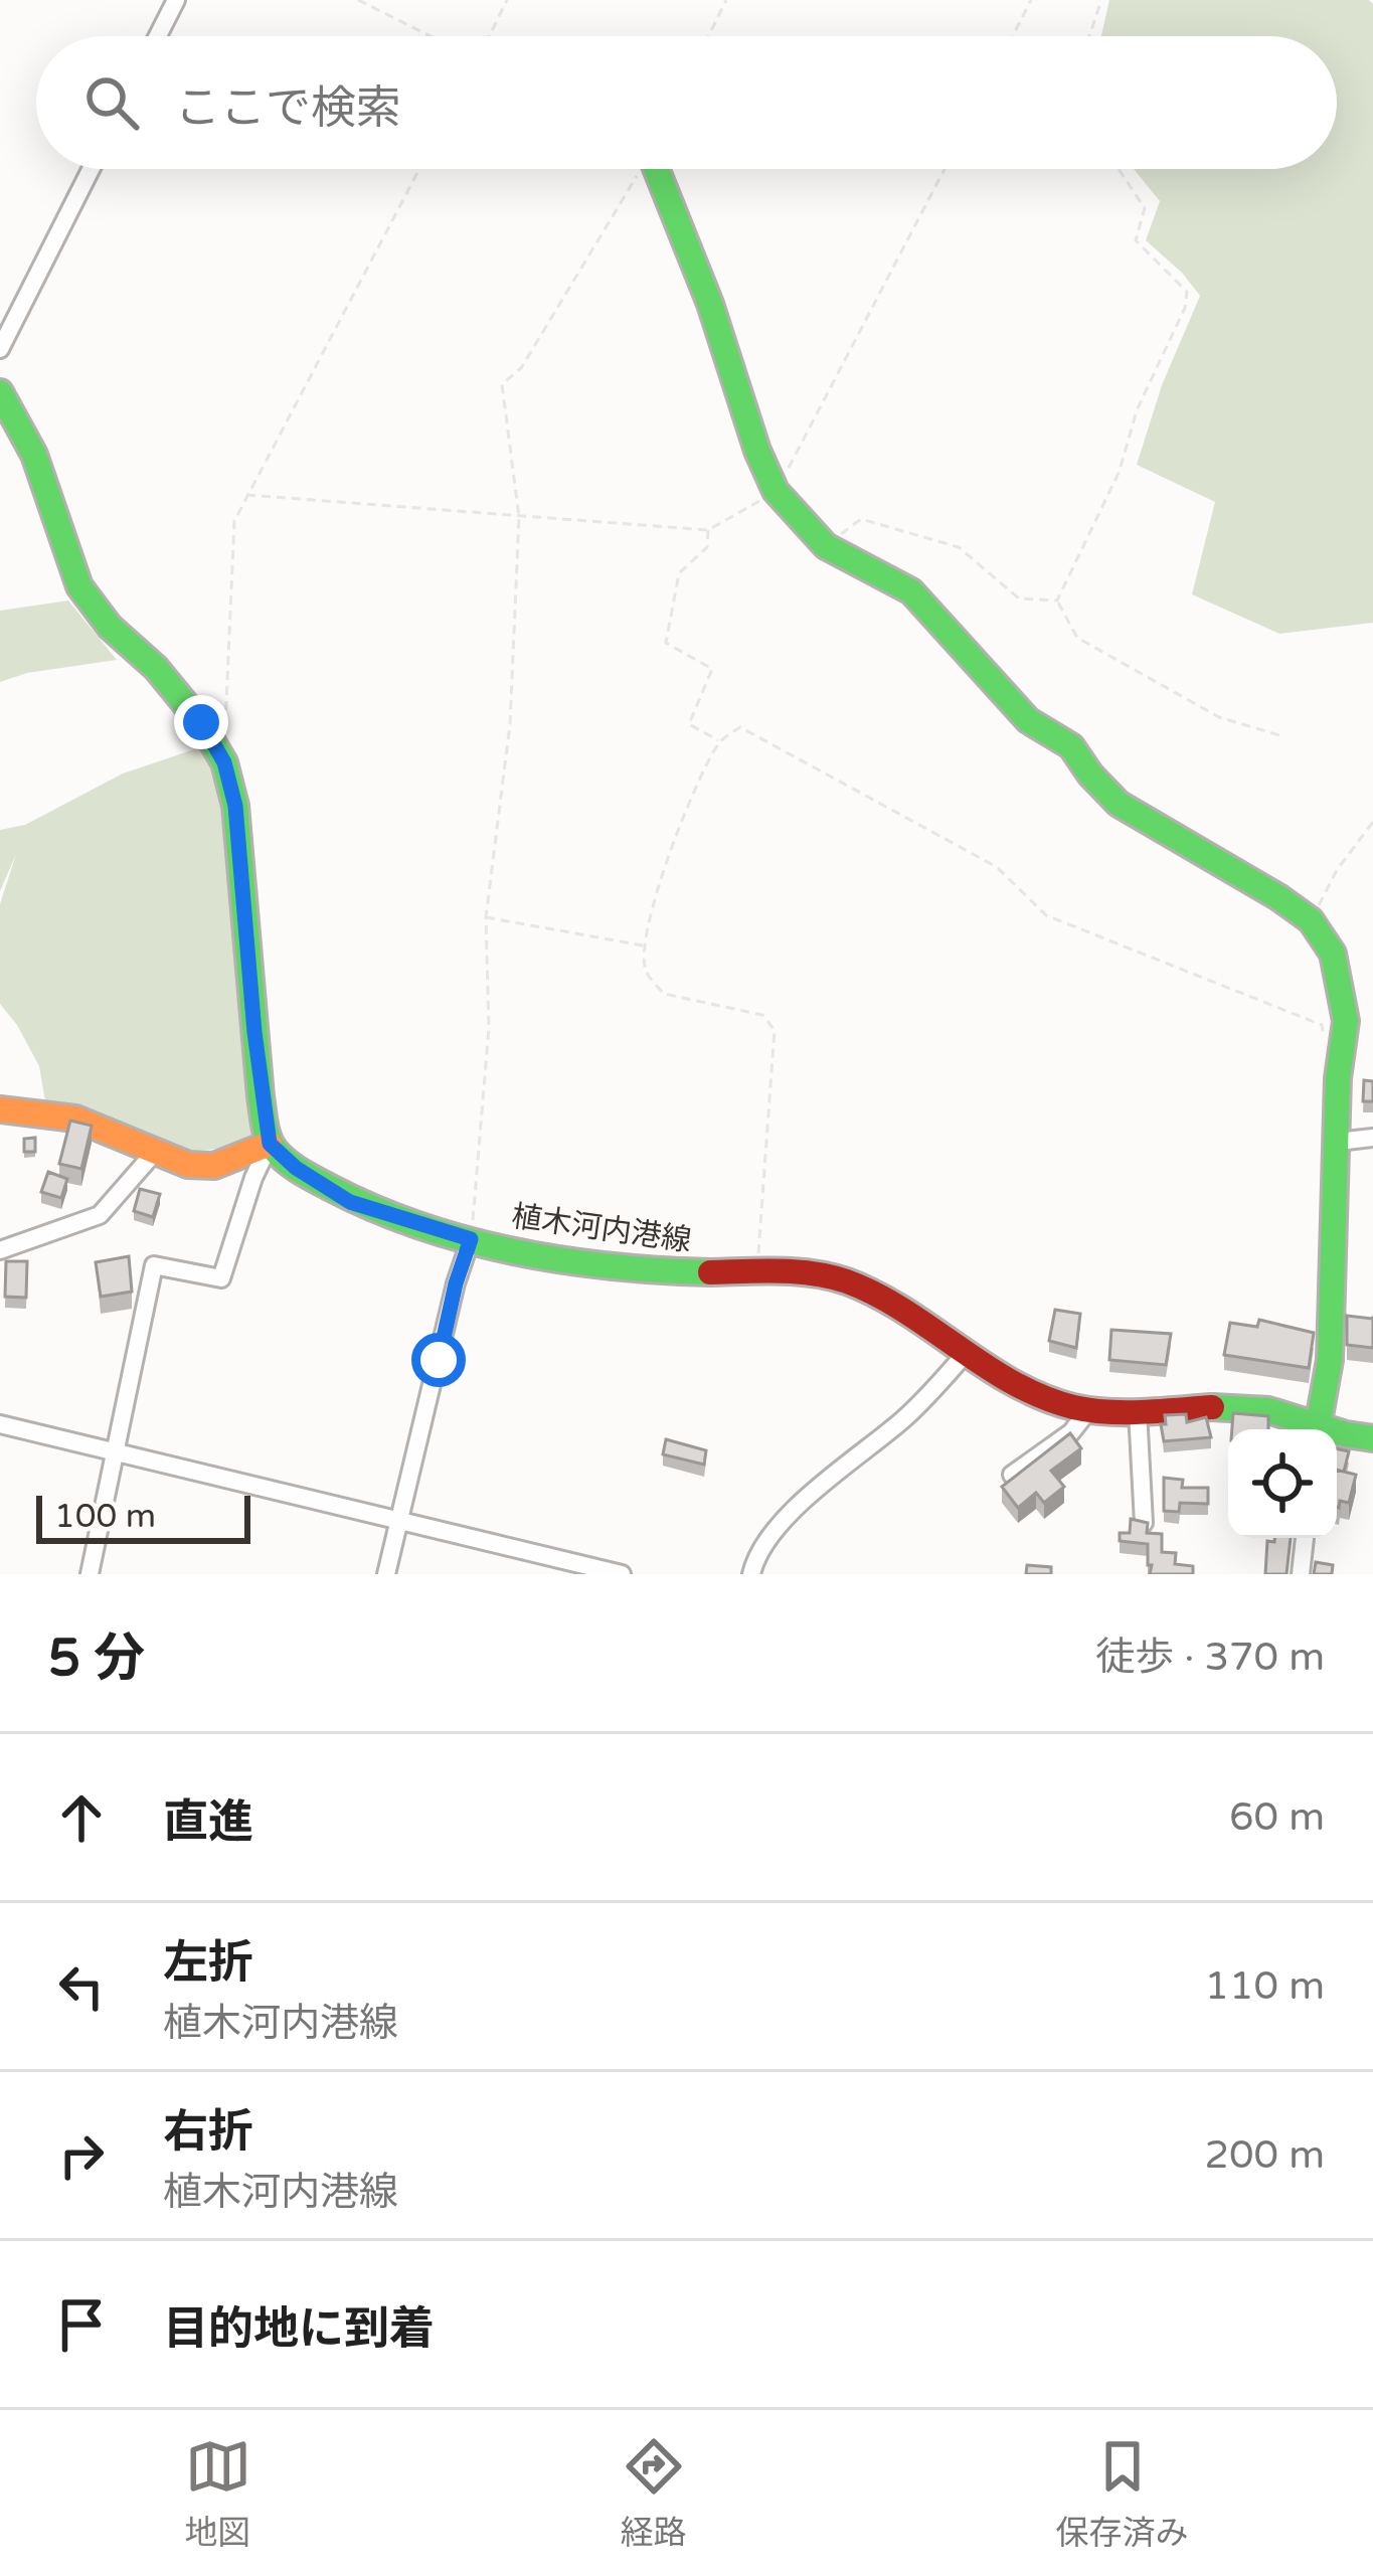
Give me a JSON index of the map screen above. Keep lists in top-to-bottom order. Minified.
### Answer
{"streets":{"main road":["植木河内港線"]},"scale_bar":"100 m","page":{"search":"ここで検索","scale":"100 m","heading":["5 分","徒歩 · 370 m"],"list":[["直進","60 m"],["左折","植木河内港線","110 m"],["右折","植木河内港線","200 m"],"目的地に到着"],"nav":["地図","経路","保存済み"]}}
